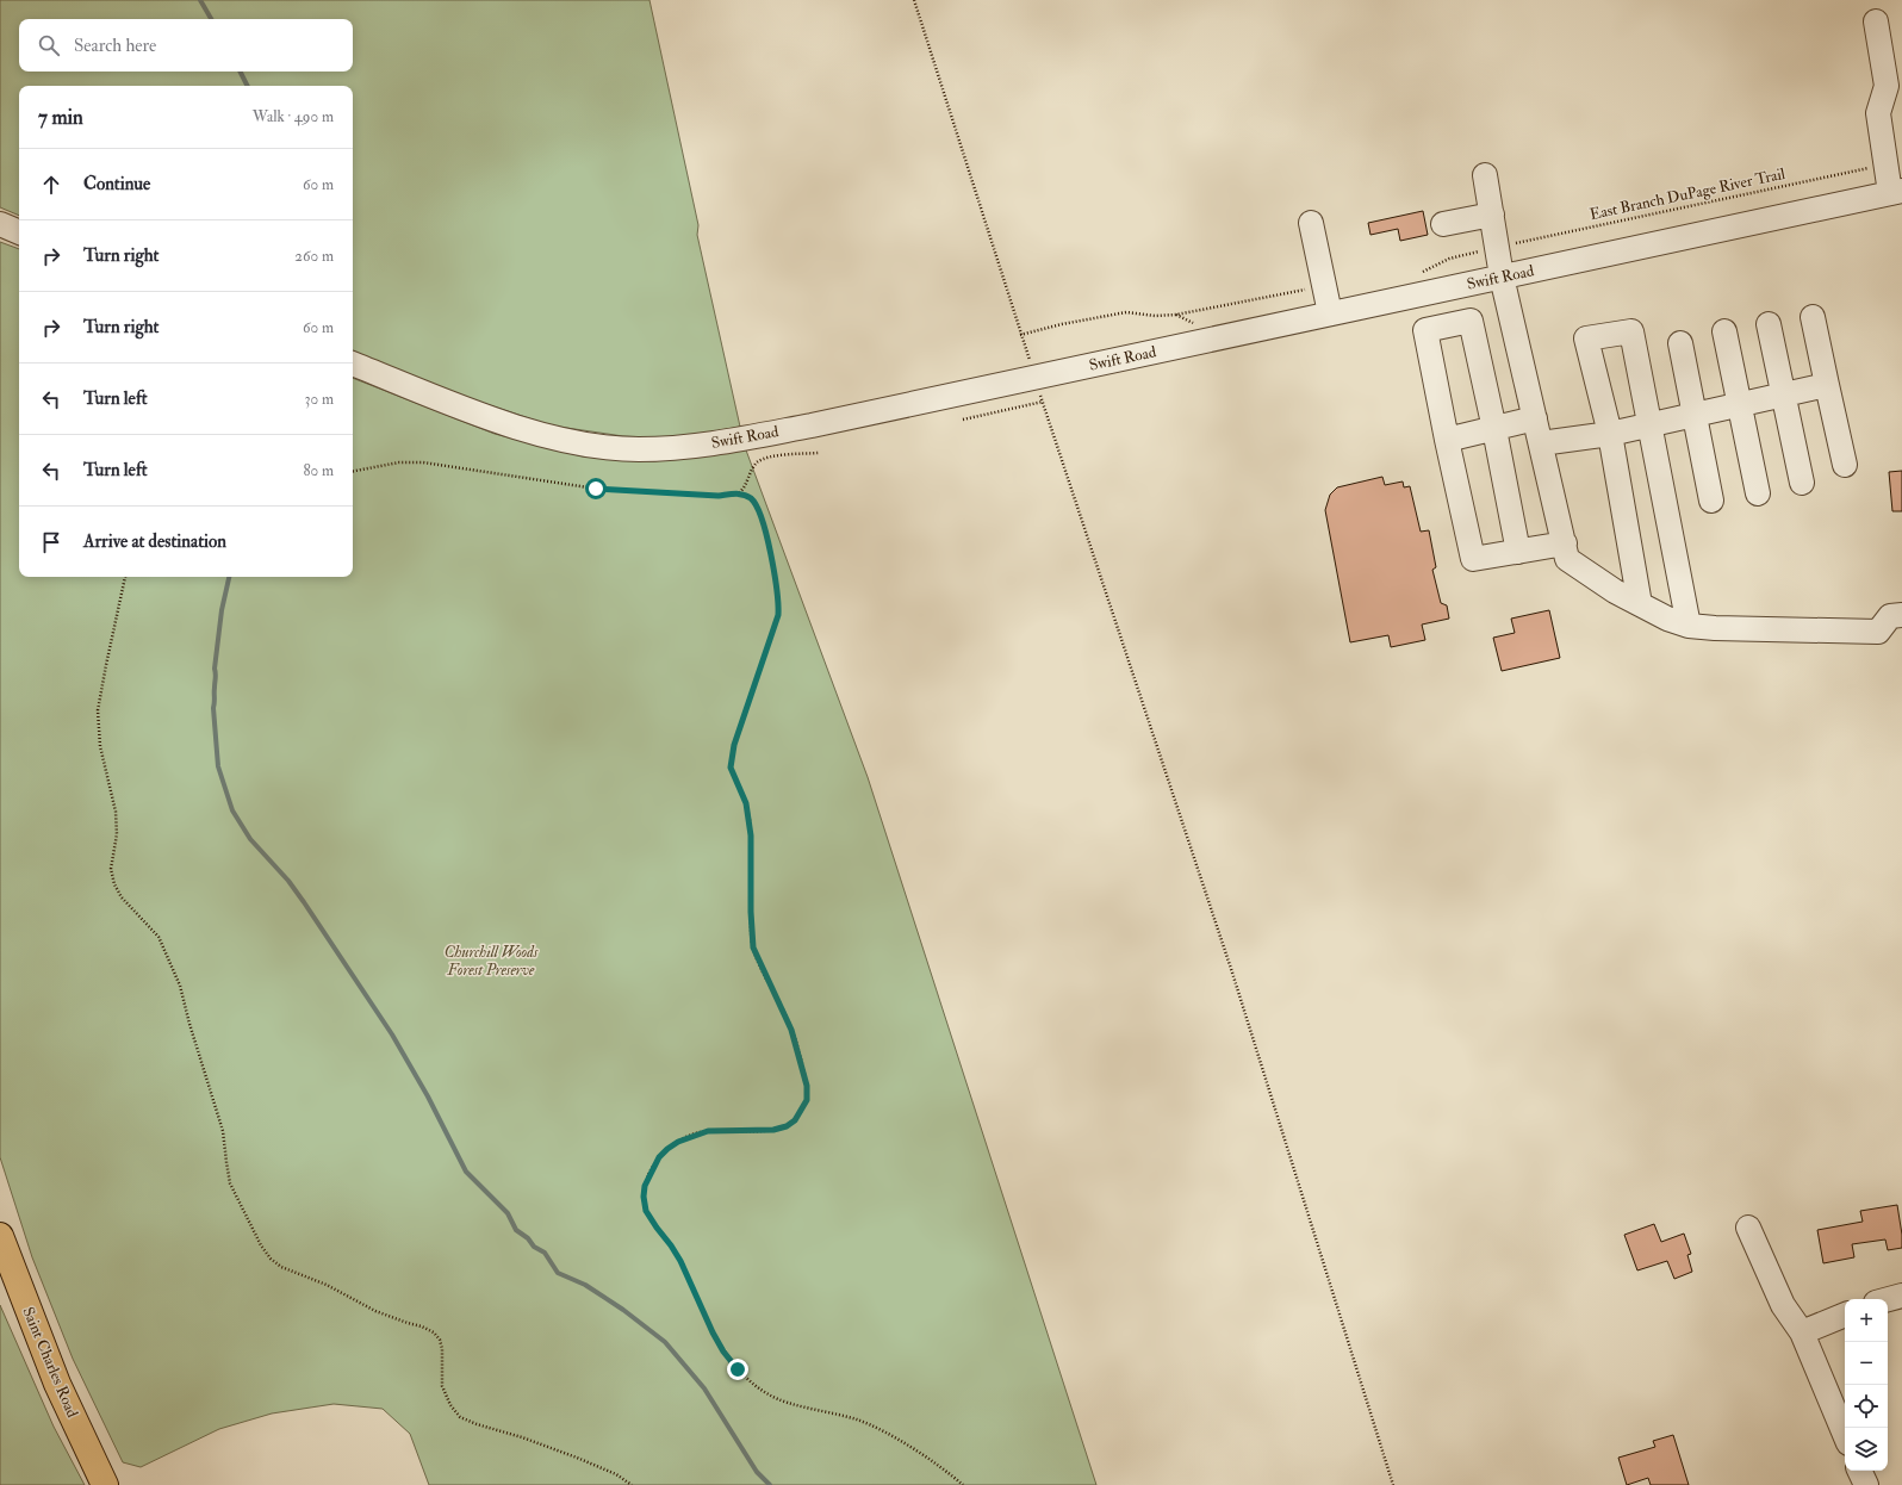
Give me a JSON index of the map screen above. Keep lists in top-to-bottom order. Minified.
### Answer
{"streets":{"main road":["Saint Charles Road"],"street":["Swift Road"],"path":["East Branch DuPage River Trail"]},"parks":["Churchill Woods Forest Preserve"],"page":{"search":"Search here","heading":["7 min","Walk · 490 m"],"list":[["Continue","60 m"],["Turn right","260 m"],["Turn right","60 m"],["Turn left","30 m"],["Turn left","80 m"],"Arrive at destination"],"map_buttons":["+","−"]}}
